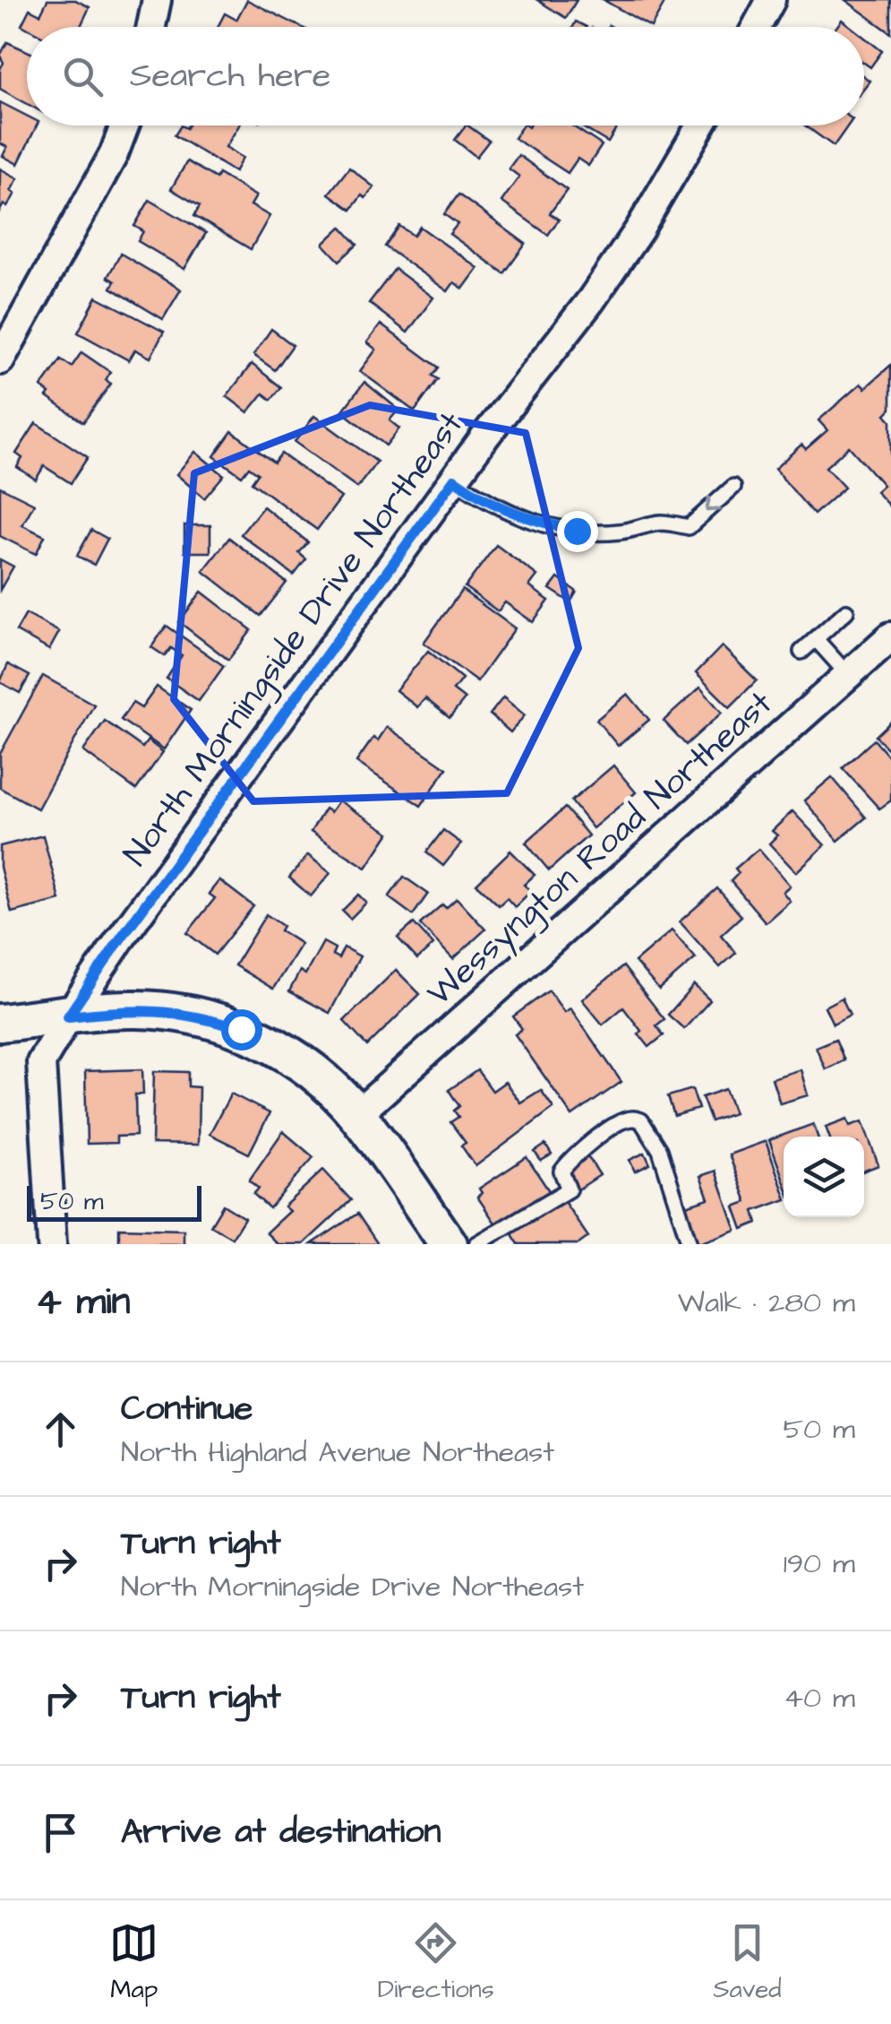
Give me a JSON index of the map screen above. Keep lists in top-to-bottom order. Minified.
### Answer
{"streets":{"street":["North Morningside Drive Northeast","Wessyngton Road Northeast"]},"scale_bar":"50 m","page":{"search":"Search here","scale":"50 m","heading":["4 min","Walk · 280 m"],"list":[["Continue","North Highland Avenue Northeast","50 m"],["Turn right","North Morningside Drive Northeast","190 m"],["Turn right","40 m"],"Arrive at destination"],"nav":["Map","Directions","Saved"]}}
